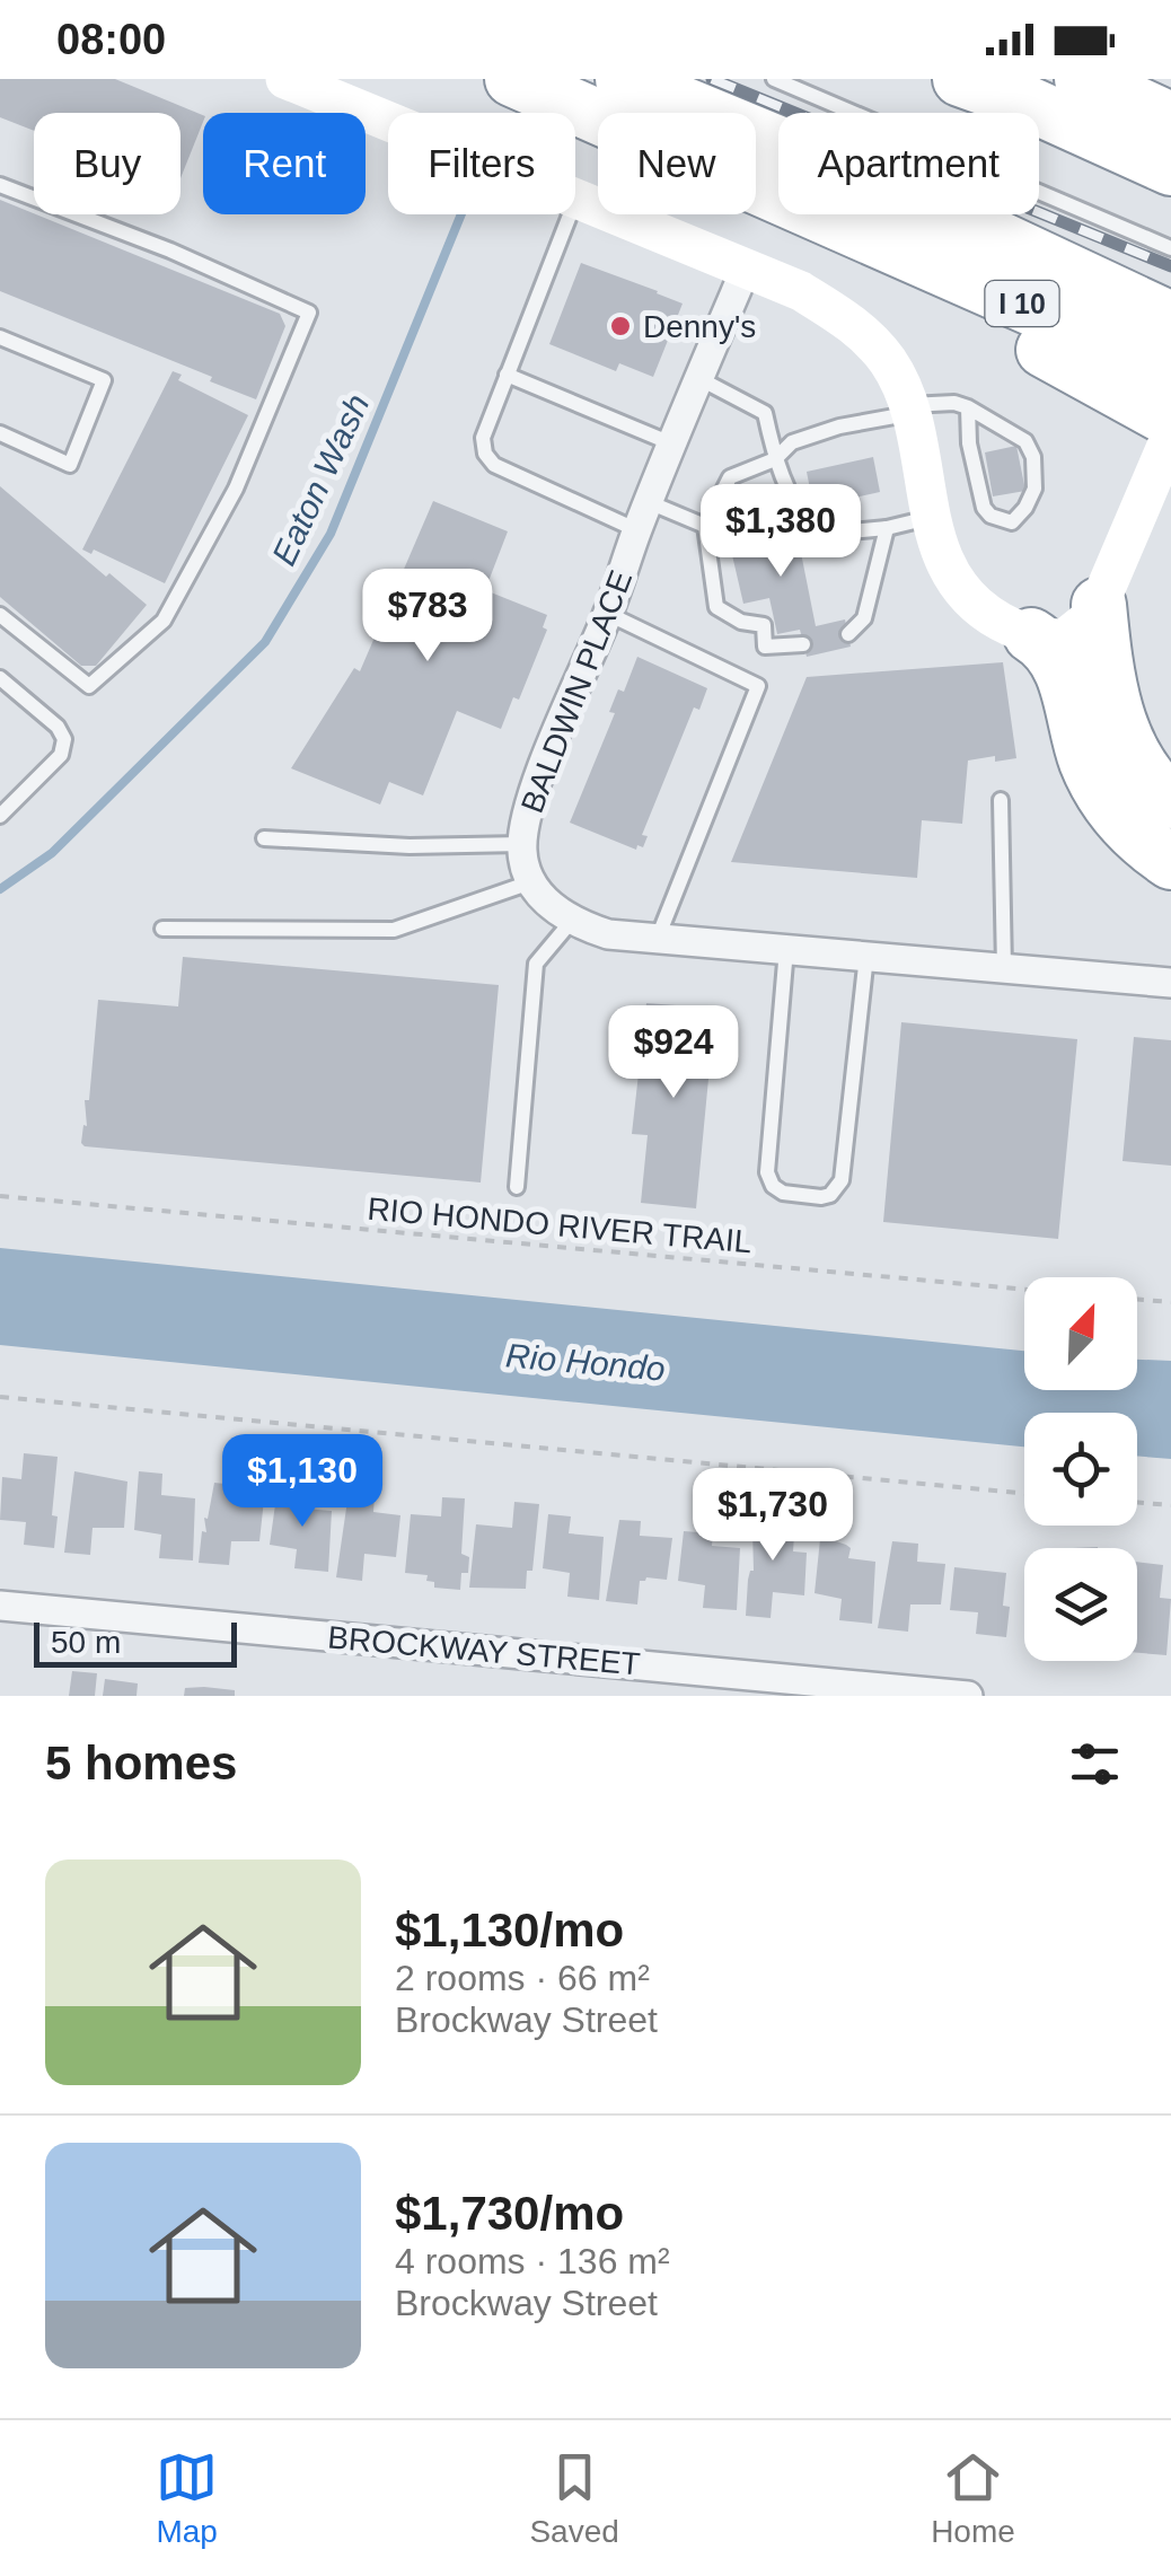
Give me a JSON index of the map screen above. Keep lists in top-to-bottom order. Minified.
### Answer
{"streets":{"highway":["I 10"],"street":["BALDWIN PLACE","BROCKWAY STREET"],"path":["RIO HONDO RIVER TRAIL"]},"water":["Eaton Wash","Rio Hondo"],"places":["Denny's"],"scale_bar":"50 m","north":"top right","page":{"status":"08:00","chip":["Buy","Rent","Filters","New","Apartment"],"price":["$1,380","$783","$924","$1,130","$1,730"],"scale":"50 m","heading":"5 homes","list":[{"name":"$1,130/mo","note":"2 rooms · 66 m² · Brockway Street"},{"name":"$1,730/mo","note":"4 rooms · 136 m² · Brockway Street"}],"tabs":["Map","Saved","Home"]}}
